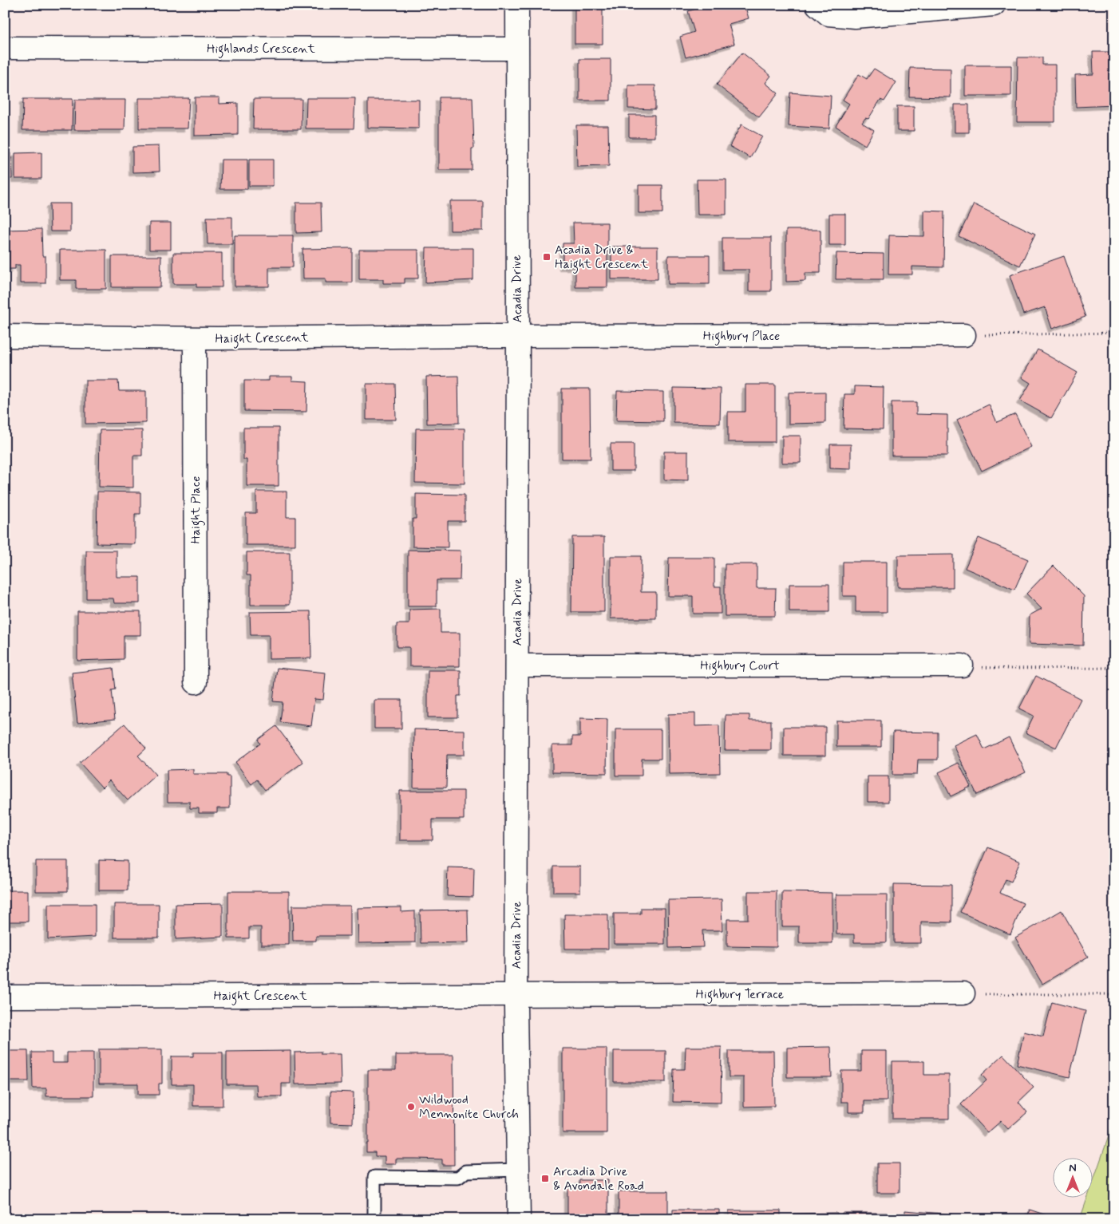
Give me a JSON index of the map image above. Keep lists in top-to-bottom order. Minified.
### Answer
{"streets":{"street":["Highlands Crescent","Acadia Drive","Highbury Place","Haight Crescent","Haight Place","Highbury Court","Highbury Terrace"]},"crossings":[["Highlands Crescent","Acadia Drive"],["Acadia Drive","Highbury Place"],["Acadia Drive","Haight Crescent"],["Acadia Drive","Highbury Court"],["Acadia Drive","Highbury Terrace"],["Highbury Place","Haight Crescent"],["Haight Crescent","Haight Place"],["Haight Crescent","Highbury Terrace"]],"places":{"transit":["Acadia Drive & Haight Crescent","Arcadia Drive & Avondale Road"],"other":["Wildwood Mennonite Church"]},"north":"top"}
